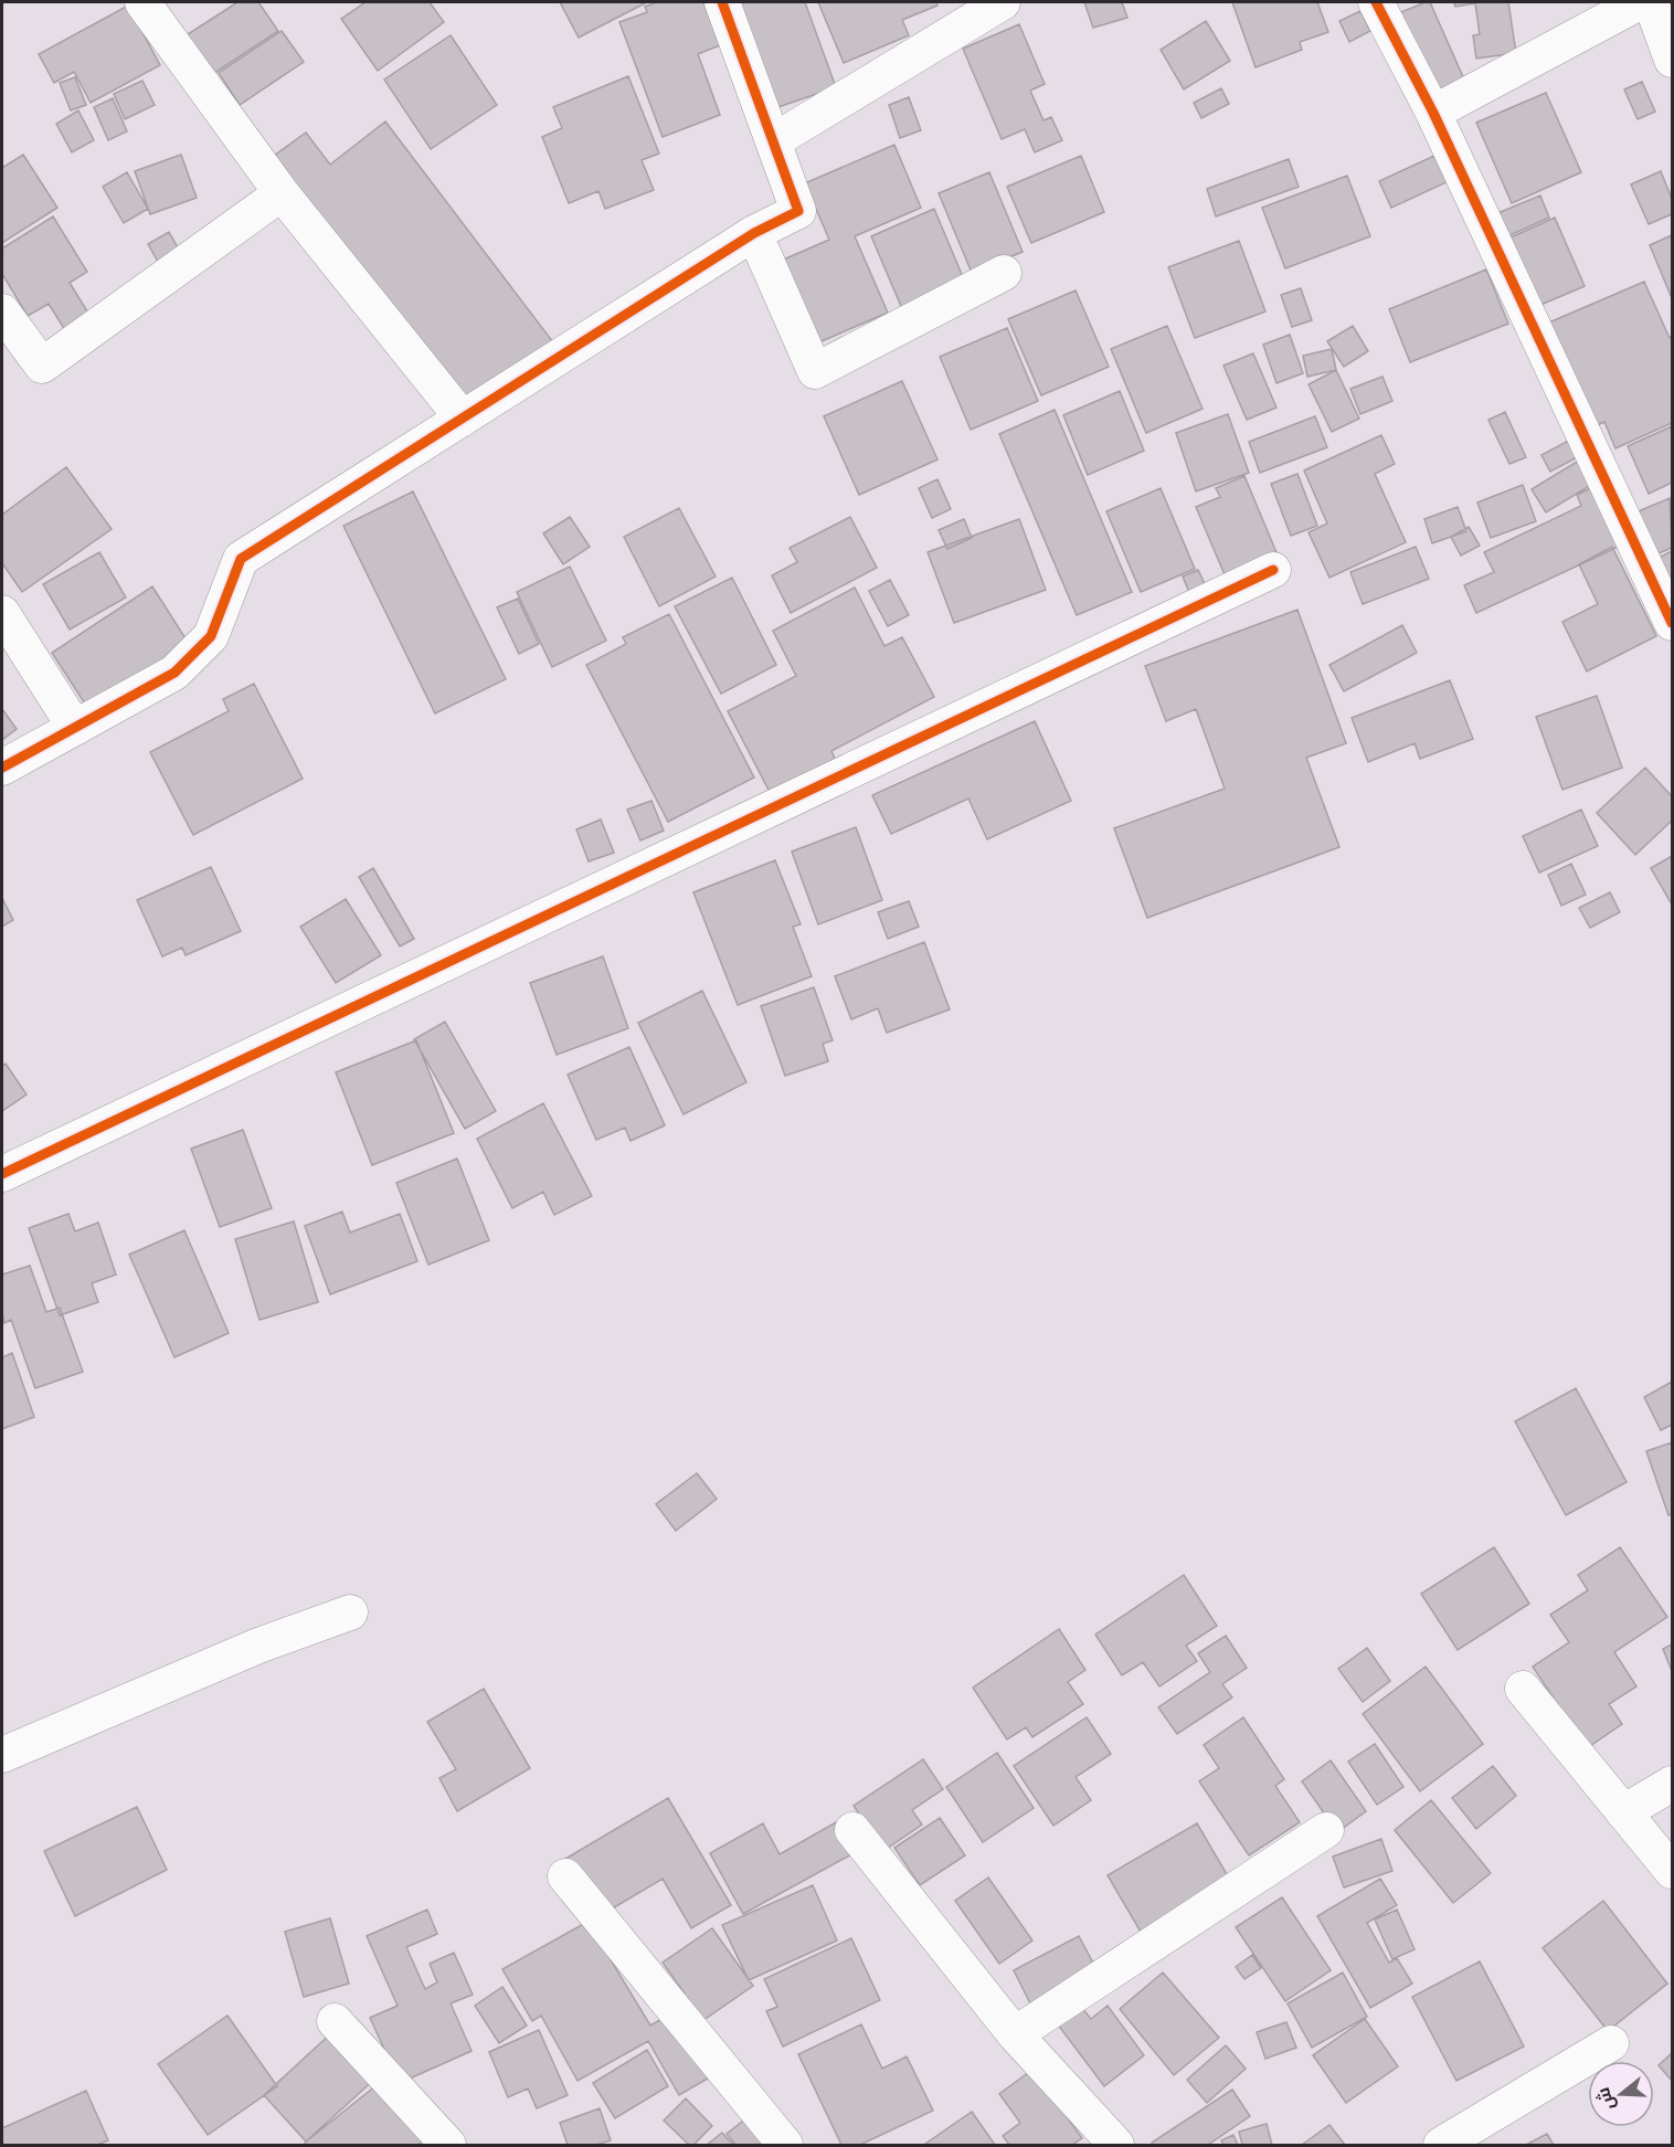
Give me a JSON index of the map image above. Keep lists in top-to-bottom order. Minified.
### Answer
{"north":"left"}
